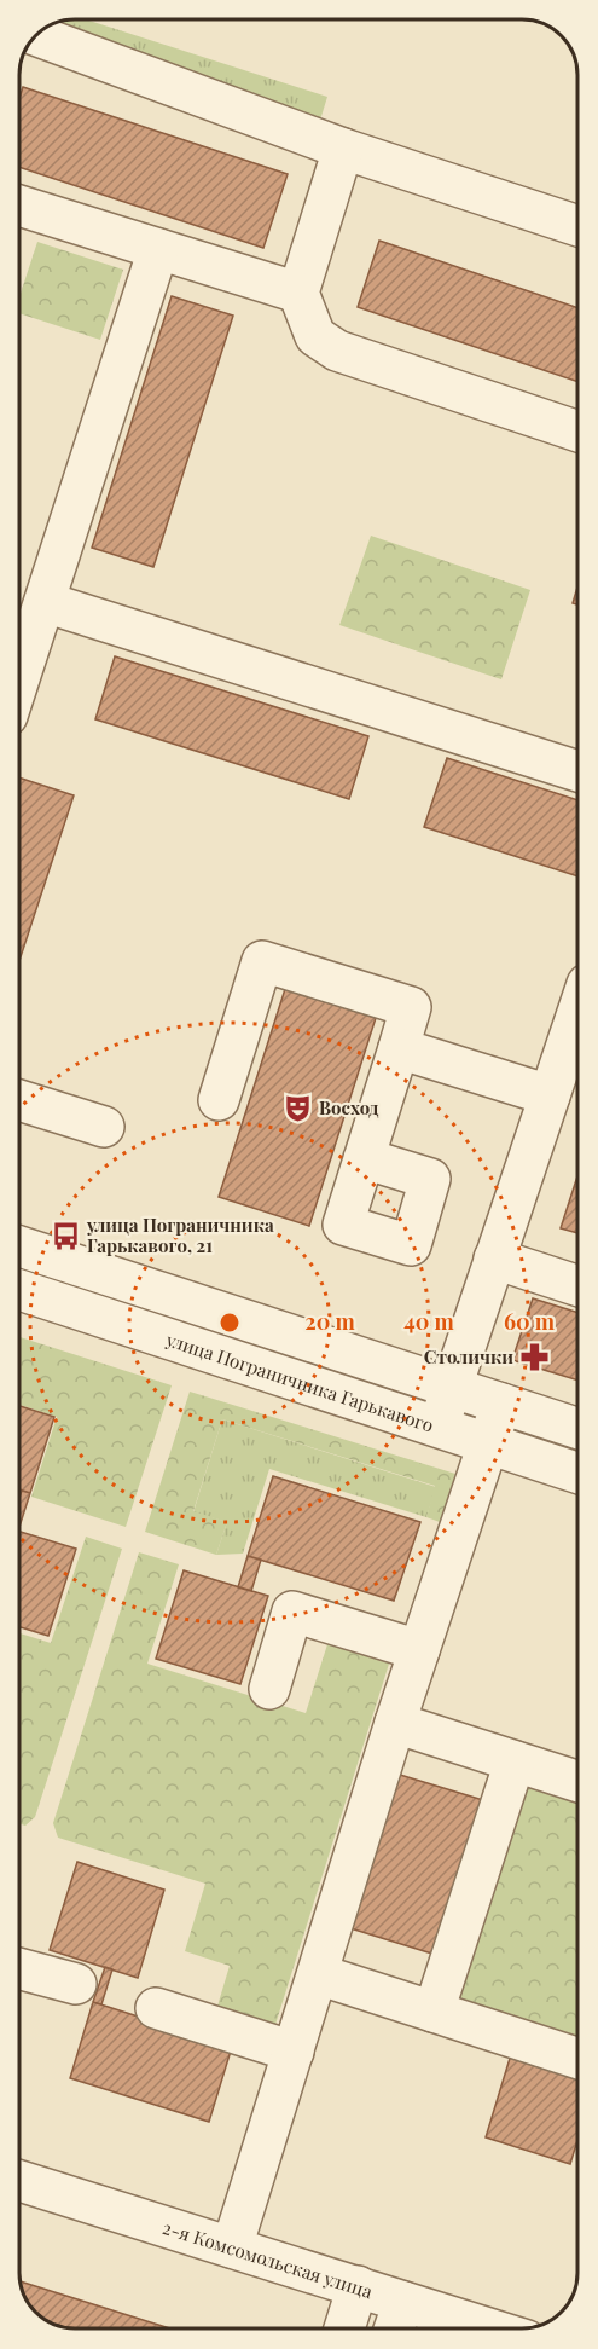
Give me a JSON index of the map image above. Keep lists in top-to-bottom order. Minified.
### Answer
{"streets":{"street":["улица Пограничника Гарькавого","2-я Комсомольская улица"]},"places":{"theatre":["Восход"],"bus stop":["улица Пограничника Гарькавого, 21"],"pharmacy":["Столички"]},"rings":["20 m","40 m","60 m"]}
